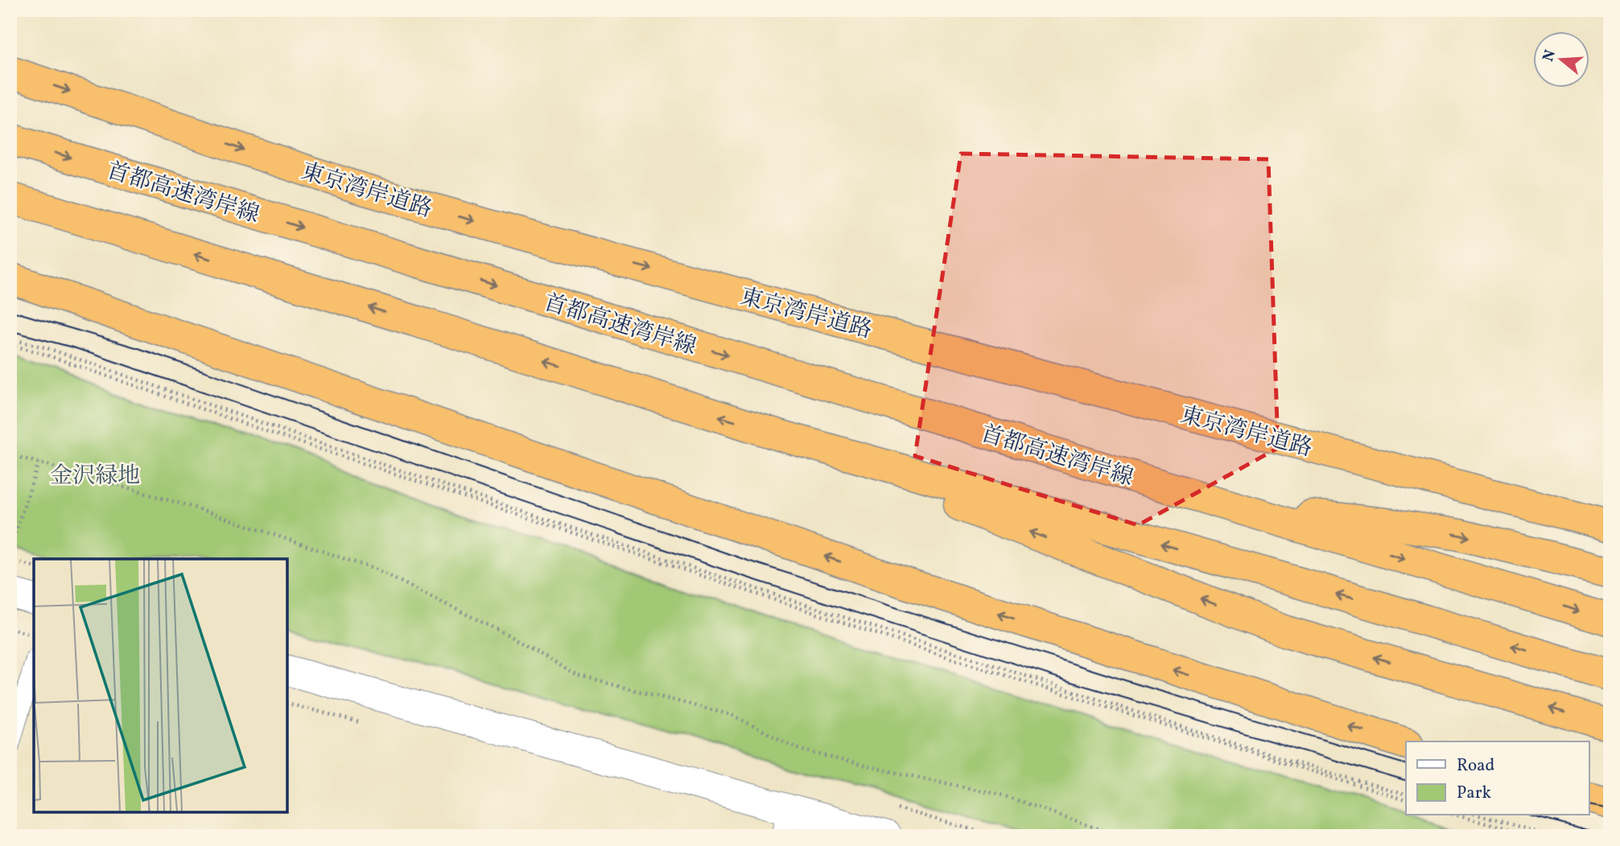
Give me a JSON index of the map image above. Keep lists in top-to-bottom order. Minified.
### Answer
{"streets":{"highway":["東京湾岸道路","首都高速湾岸線"]},"parks":["金沢緑地"],"legend":["Road","Park"],"north":"left"}
